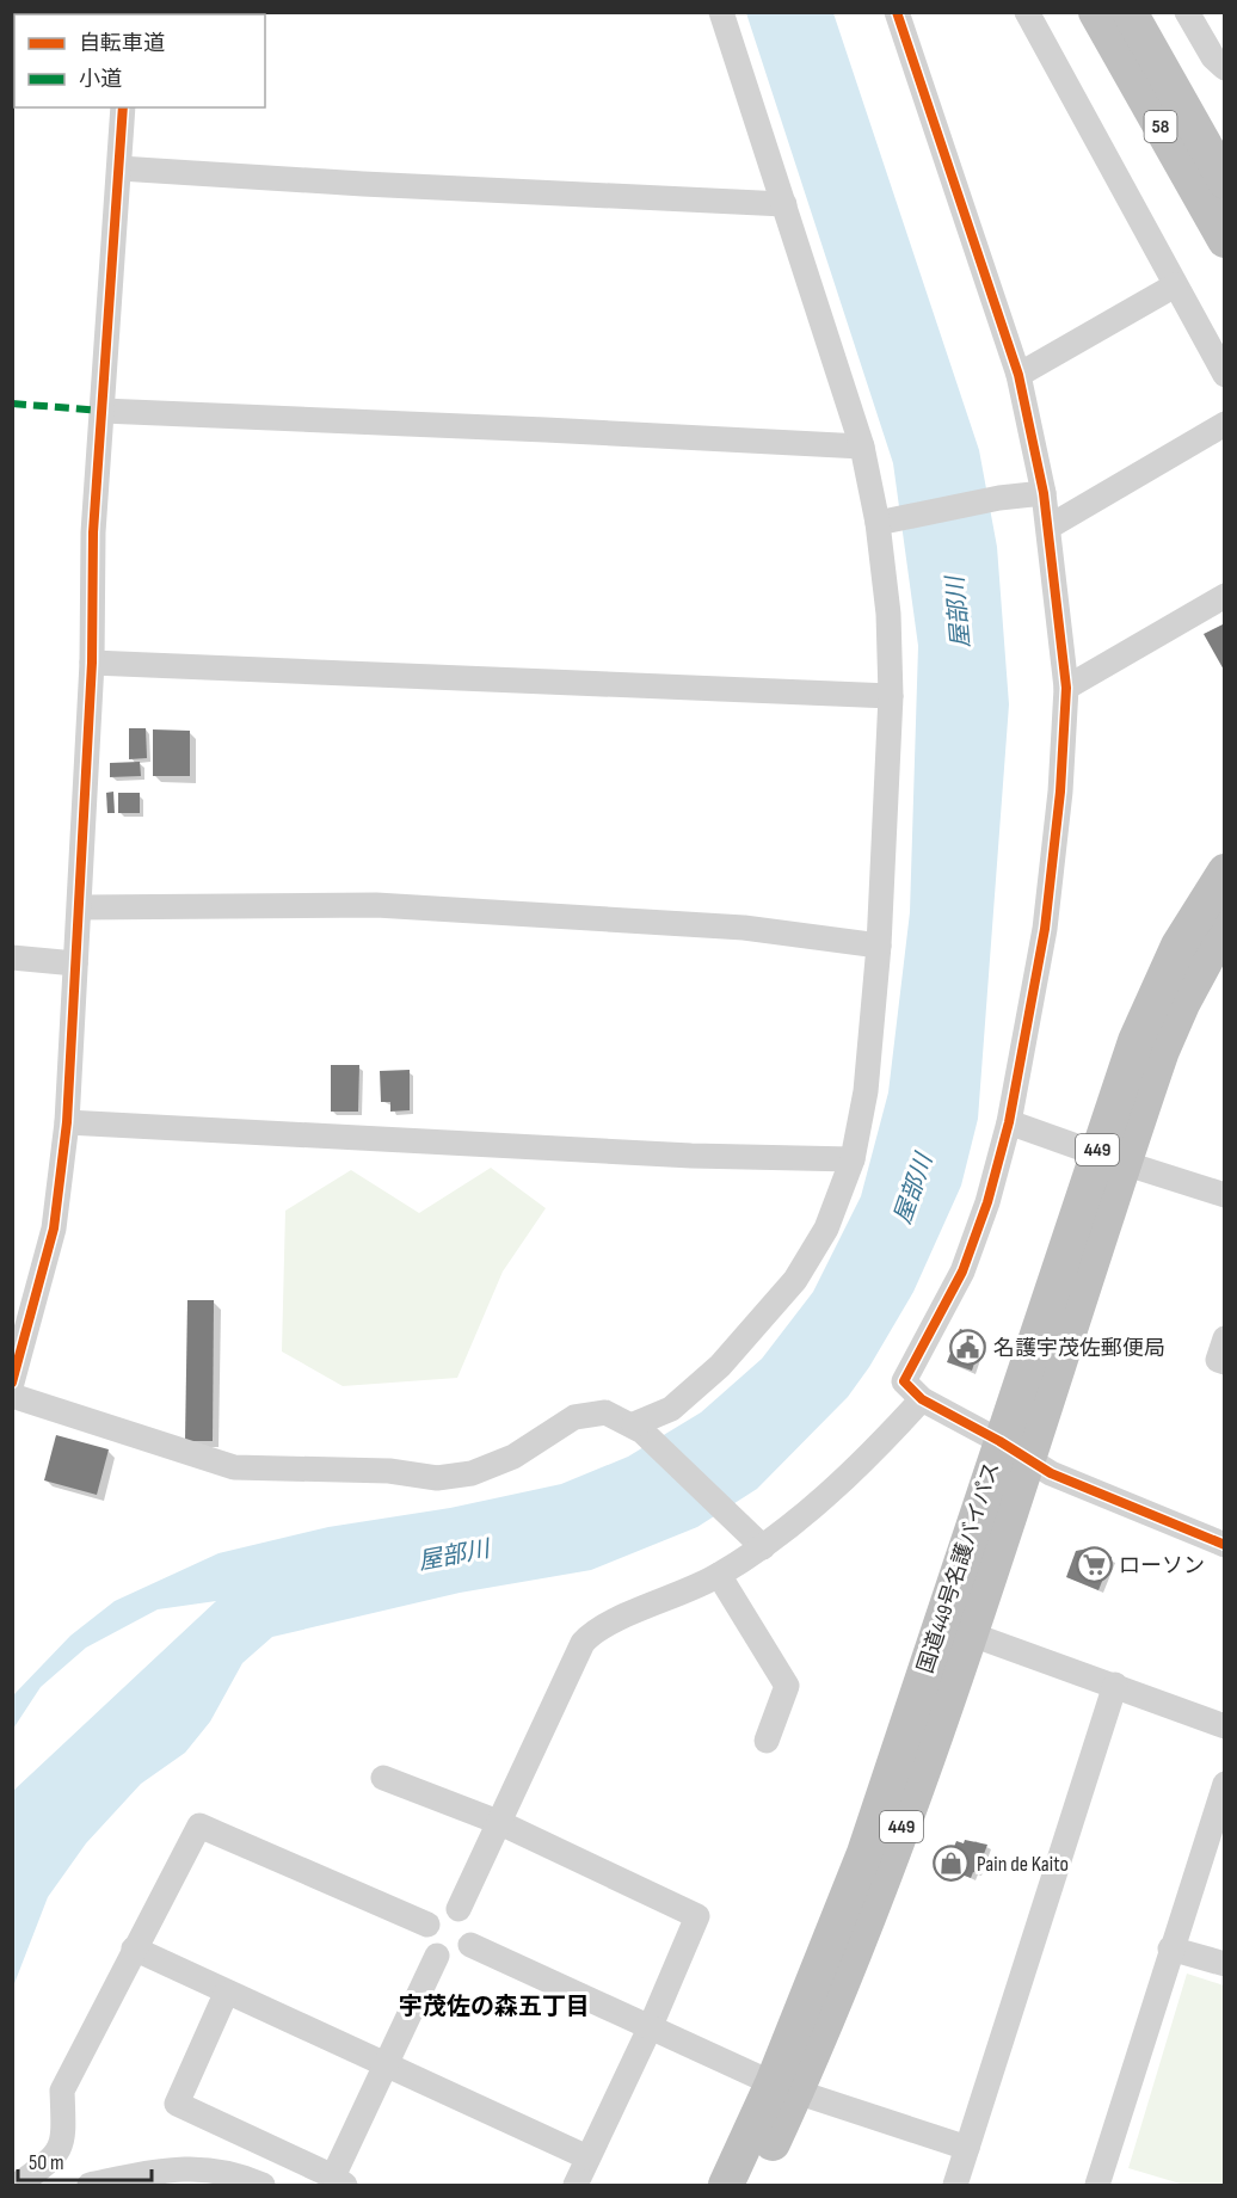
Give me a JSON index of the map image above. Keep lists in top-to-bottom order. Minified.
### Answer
{"streets":{"highway":["58","449","国道449号名護バイパス"]},"districts":["宇茂佐の森五丁目"],"water":["屋部川"],"places":{"public building":["名護宇茂佐郵便局"],"supermarket":["ローソン"],"shop":["Pain de Kaito"]},"legend":["自転車道","小道"],"scale_bar":"50 m"}
